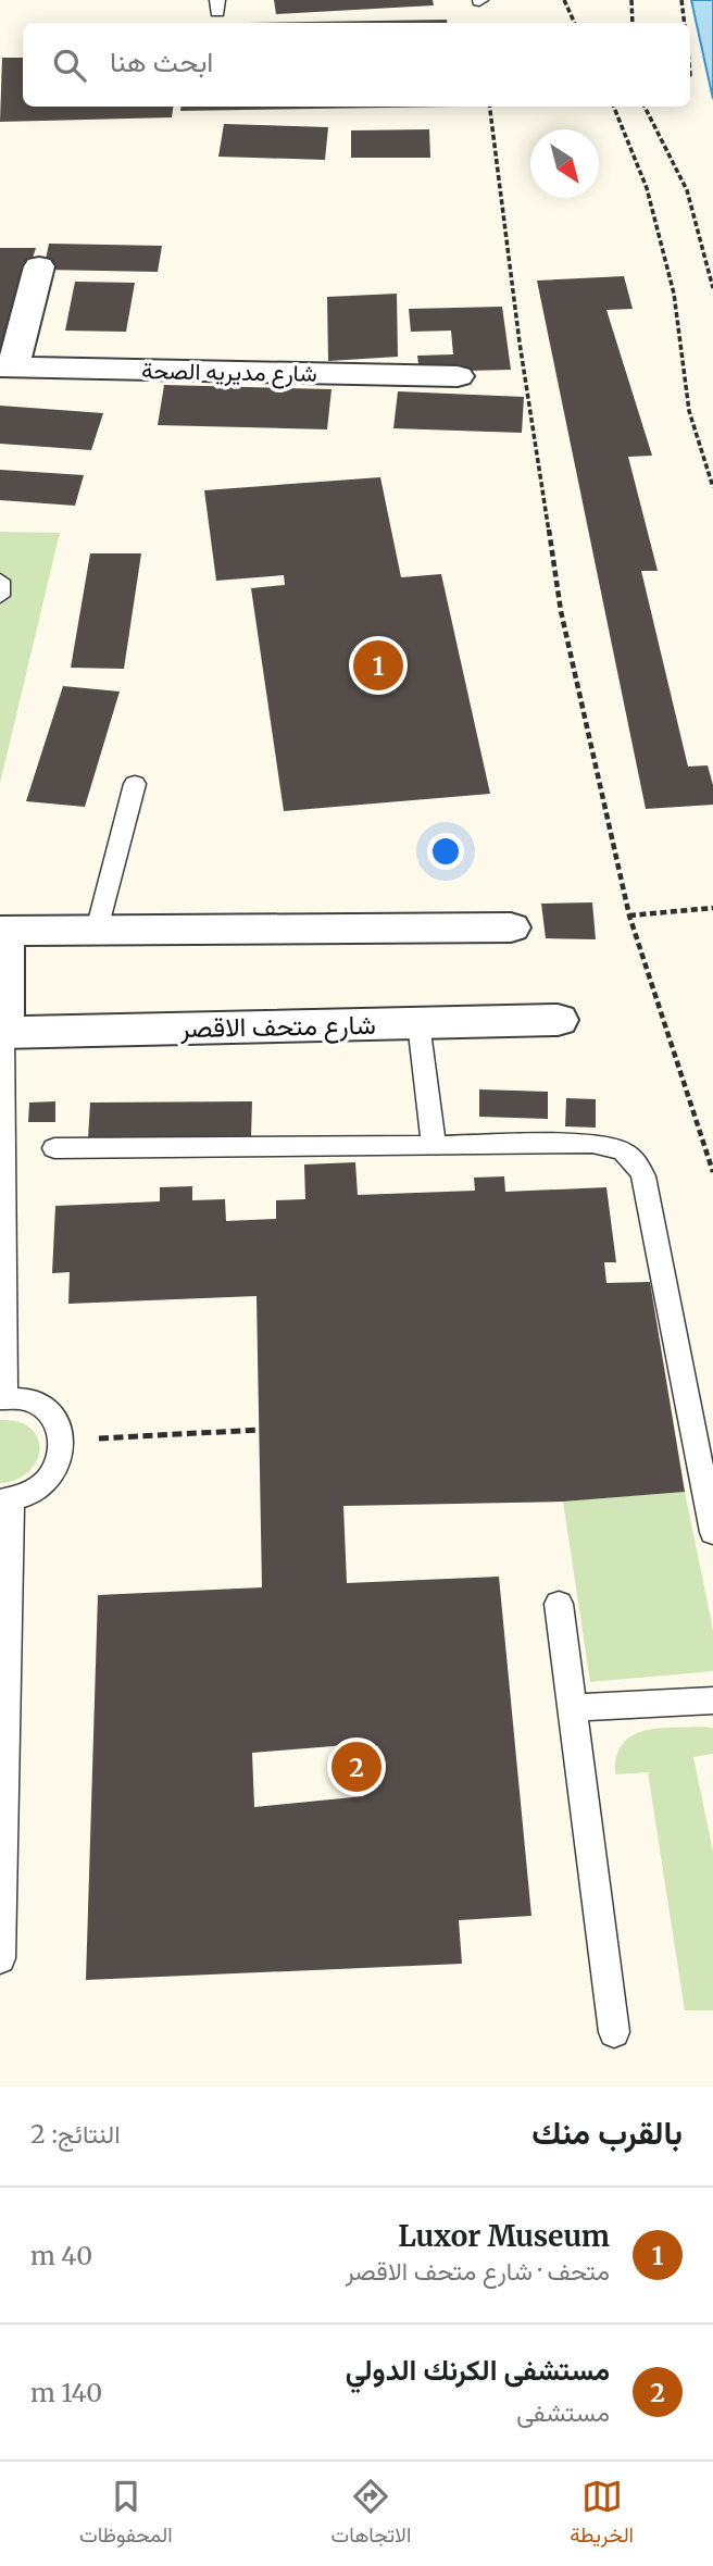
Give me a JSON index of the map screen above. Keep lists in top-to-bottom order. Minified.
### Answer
{"streets":{"street":["شارع مديريه الصحة","شارع متحف الاقصر"]},"north":"bottom right","page":{"search":"ابحث هنا","pins":["1","2"],"heading":["بالقرب منك","النتائج: 2"],"list":[{"mark":"1","name":"Luxor Museum","note":"متحف · شارع متحف الاقصر","value":"40 m"},{"mark":"2","name":"مستشفى الكرنك الدولي","note":"مستشفى","value":"140 m"}],"nav":["الخريطة","الاتجاهات","المحفوظات"]}}
